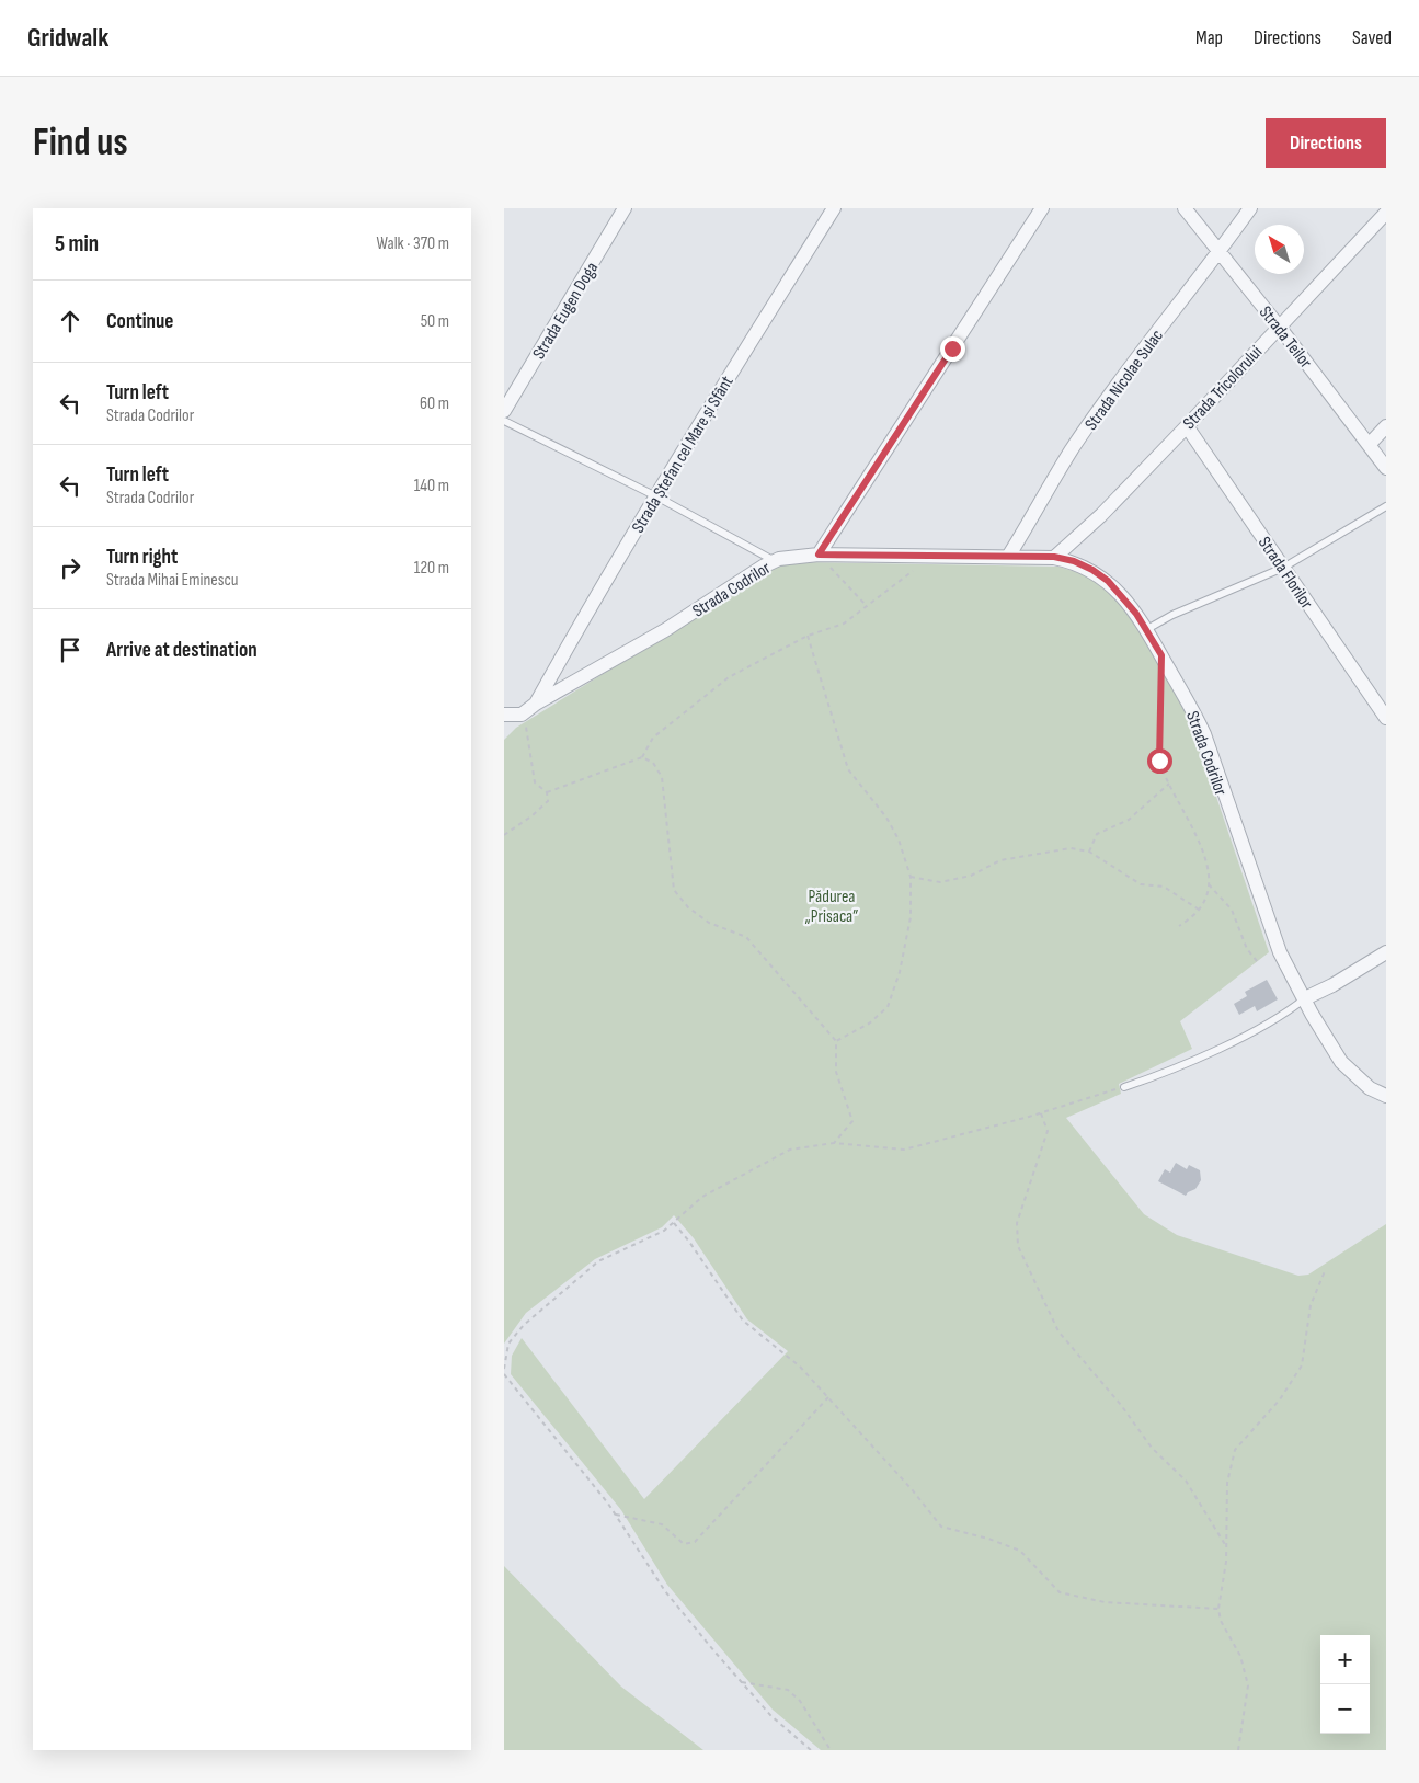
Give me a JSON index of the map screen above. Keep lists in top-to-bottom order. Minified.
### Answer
{"streets":{"street":["Strada Eugen Doga","Strada Teilor","Strada Nicolae Sulac","Strada Tricolorului","Strada Ștefan cel Mare și Sfânt","Strada Florilor","Strada Codrilor"]},"crossings":[["Strada Teilor","Strada Nicolae Sulac"],["Strada Teilor","Strada Tricolorului"],["Strada Nicolae Sulac","Strada Codrilor"],["Strada Tricolorului","Strada Florilor"],["Strada Tricolorului","Strada Codrilor"],["Strada Ștefan cel Mare și Sfânt","Strada Codrilor"]],"parks":["Pădurea „Prisaca”"],"north":"top left","page":{"header":"Gridwalk","nav":["Map","Directions","Saved"],"buttons":"Directions","title":"Find us","heading":["5 min","Walk · 370 m"],"list":[["Continue","50 m"],["Turn left","Strada Codrilor","60 m"],["Turn left","Strada Codrilor","140 m"],["Turn right","Strada Mihai Eminescu","120 m"],"Arrive at destination"],"map_buttons":["+","−"]}}
